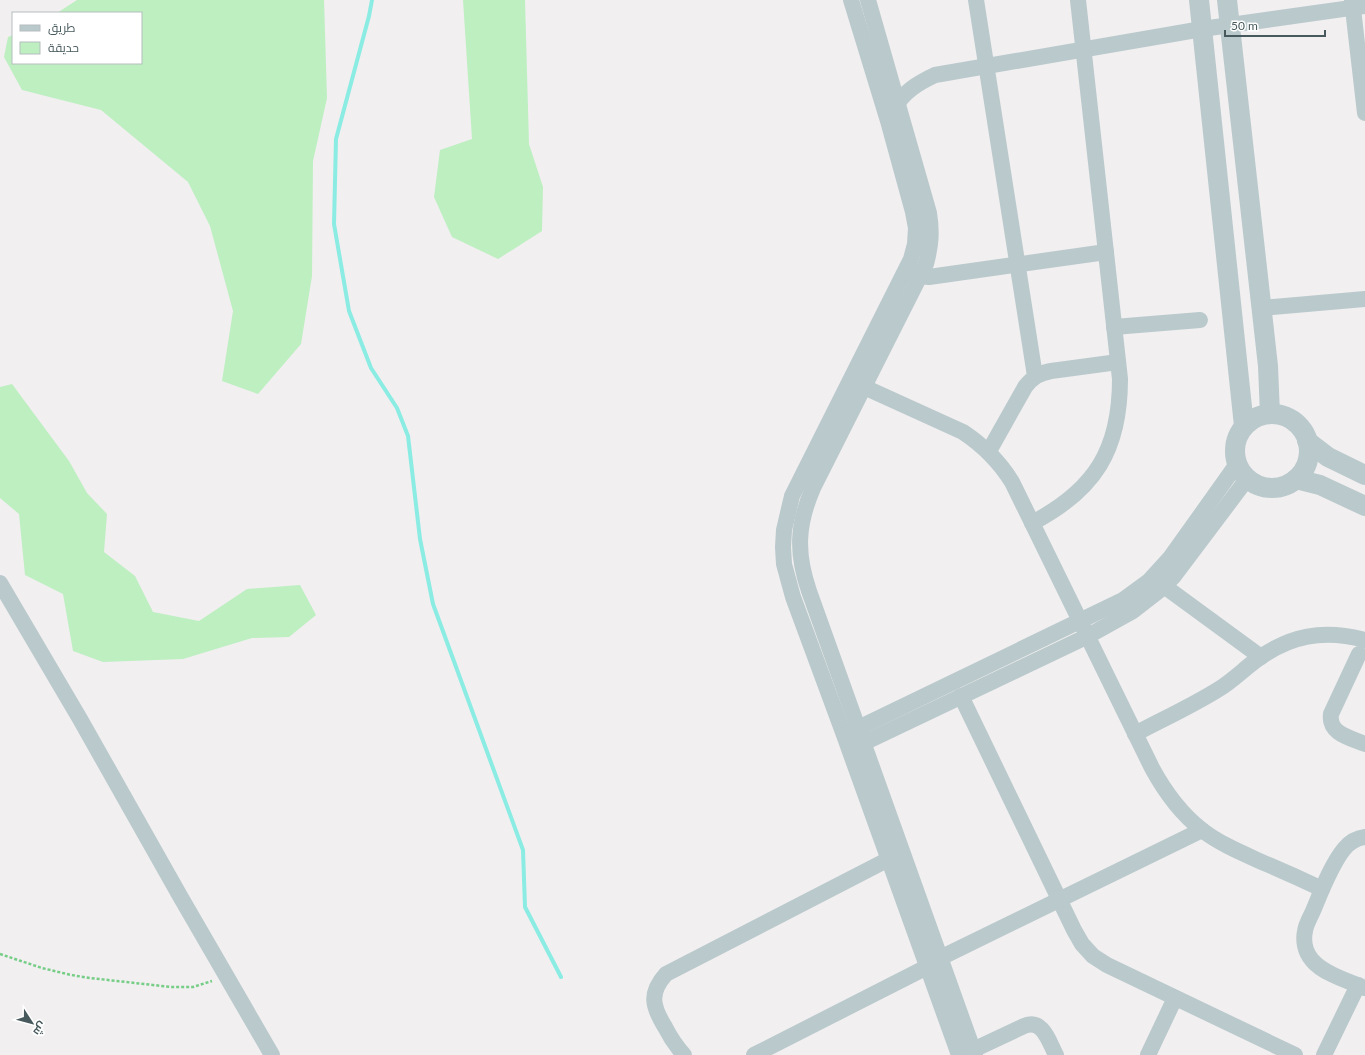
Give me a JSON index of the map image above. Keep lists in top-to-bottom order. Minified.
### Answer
{"legend":["طريق","حديقة"],"scale_bar":"50 m","north":"bottom right"}
